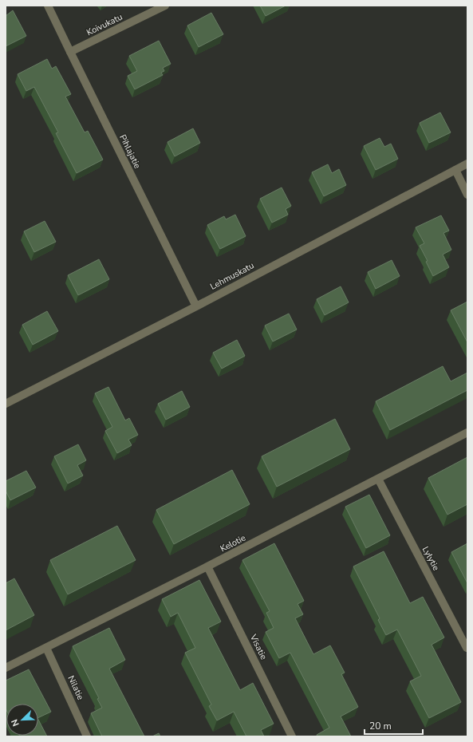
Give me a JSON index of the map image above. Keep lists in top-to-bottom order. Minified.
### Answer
{"streets":{"street":["Koivukatu","Pihlajatie","Lehmuskatu","Kelotie","Lylytie","Visatie","Nilatie"]},"crossings":[["Koivukatu","Pihlajatie"],["Pihlajatie","Lehmuskatu"],["Kelotie","Lylytie"],["Kelotie","Visatie"],["Kelotie","Nilatie"]],"scale_bar":"20 m","north":"bottom left"}
